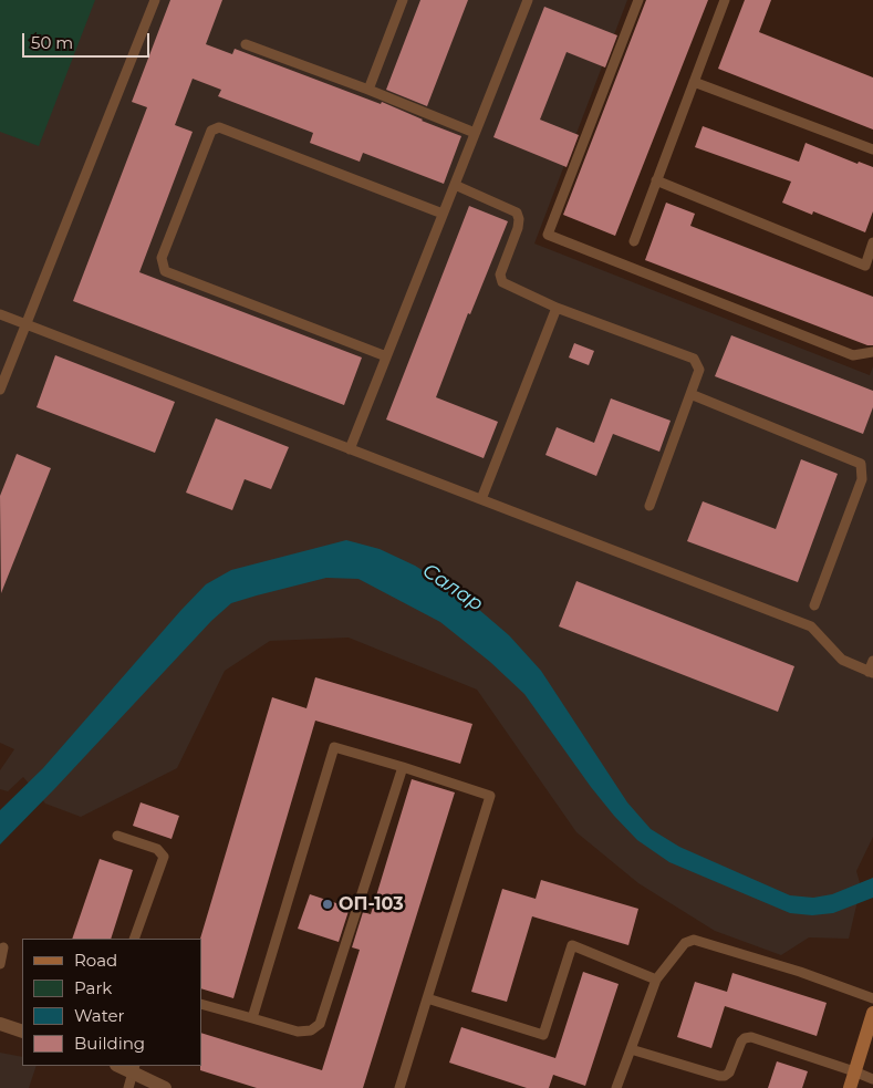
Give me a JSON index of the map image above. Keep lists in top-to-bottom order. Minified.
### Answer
{"water":["Салар"],"places":["ОП-103"],"legend":["Road","Park","Water","Building"],"scale_bar":"50 m"}
